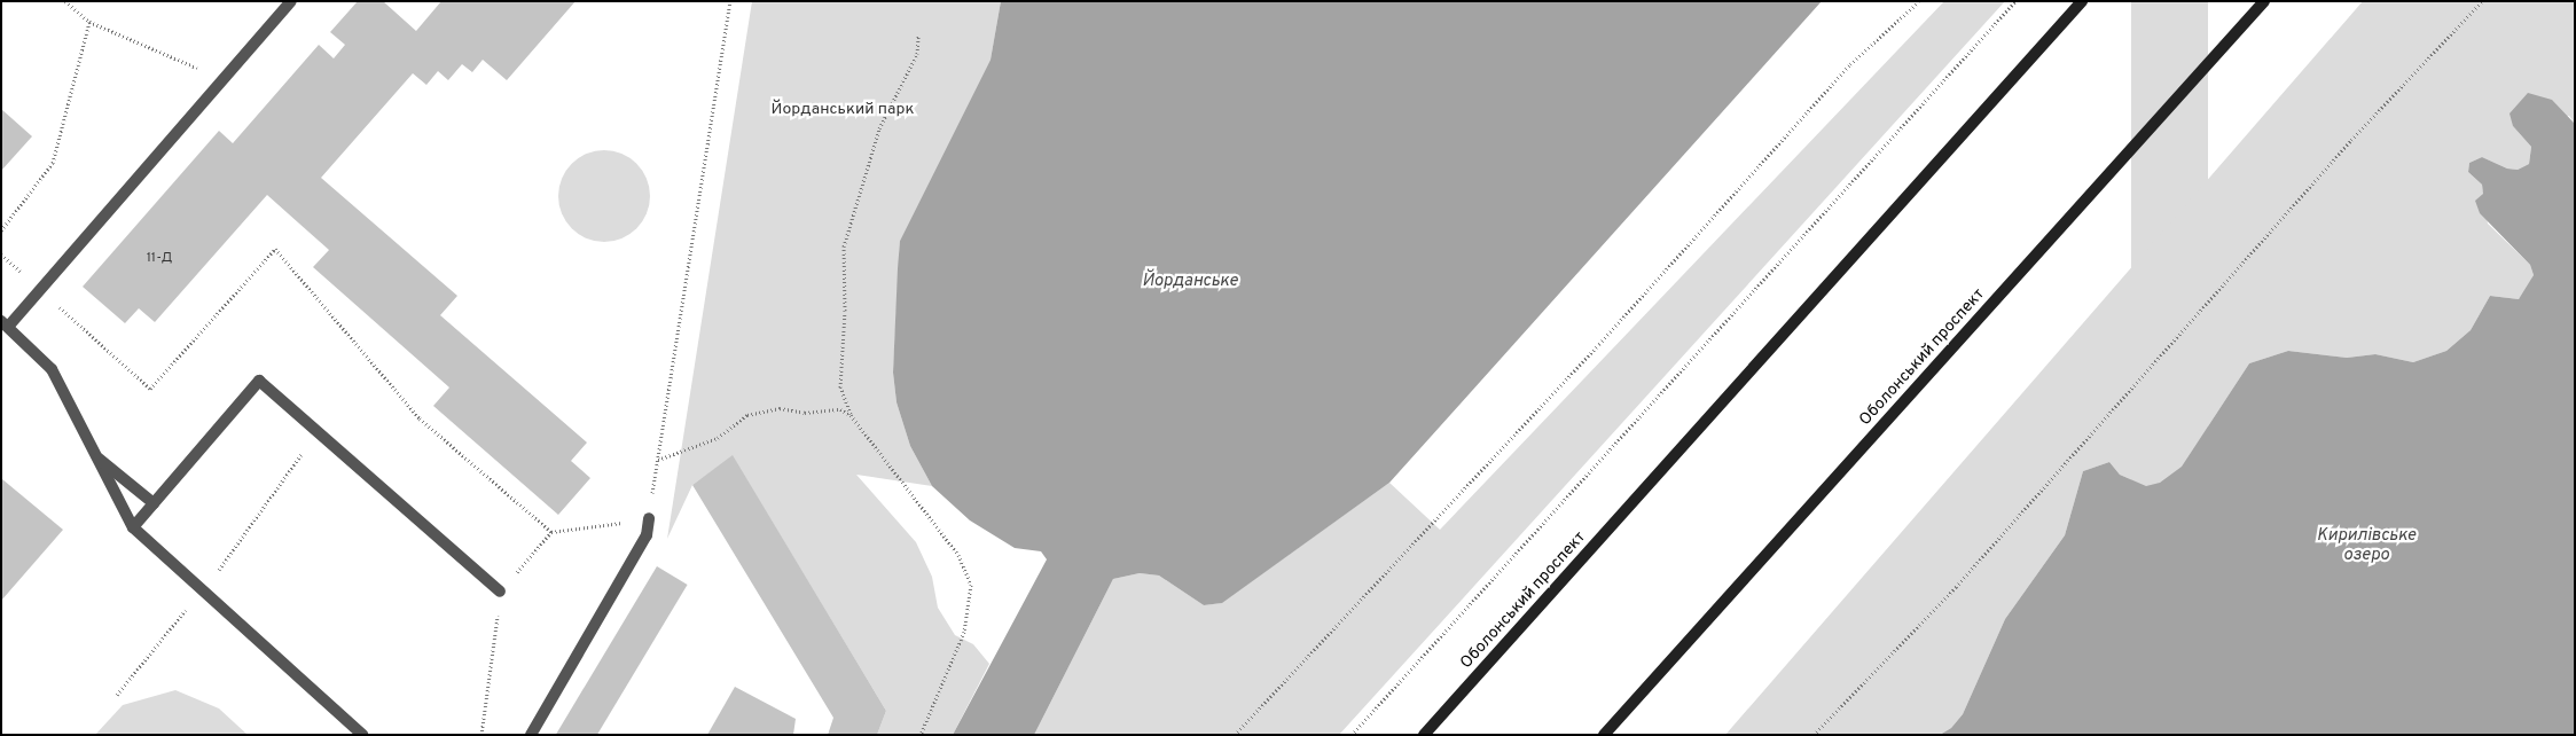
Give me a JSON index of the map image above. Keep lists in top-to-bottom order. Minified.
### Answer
{"streets":{"main road":["Оболонський проспект"]},"water":["Йорданське","Кирилівське озеро"],"parks":["Йорданський парк"],"house_numbers":["11-Д"]}
